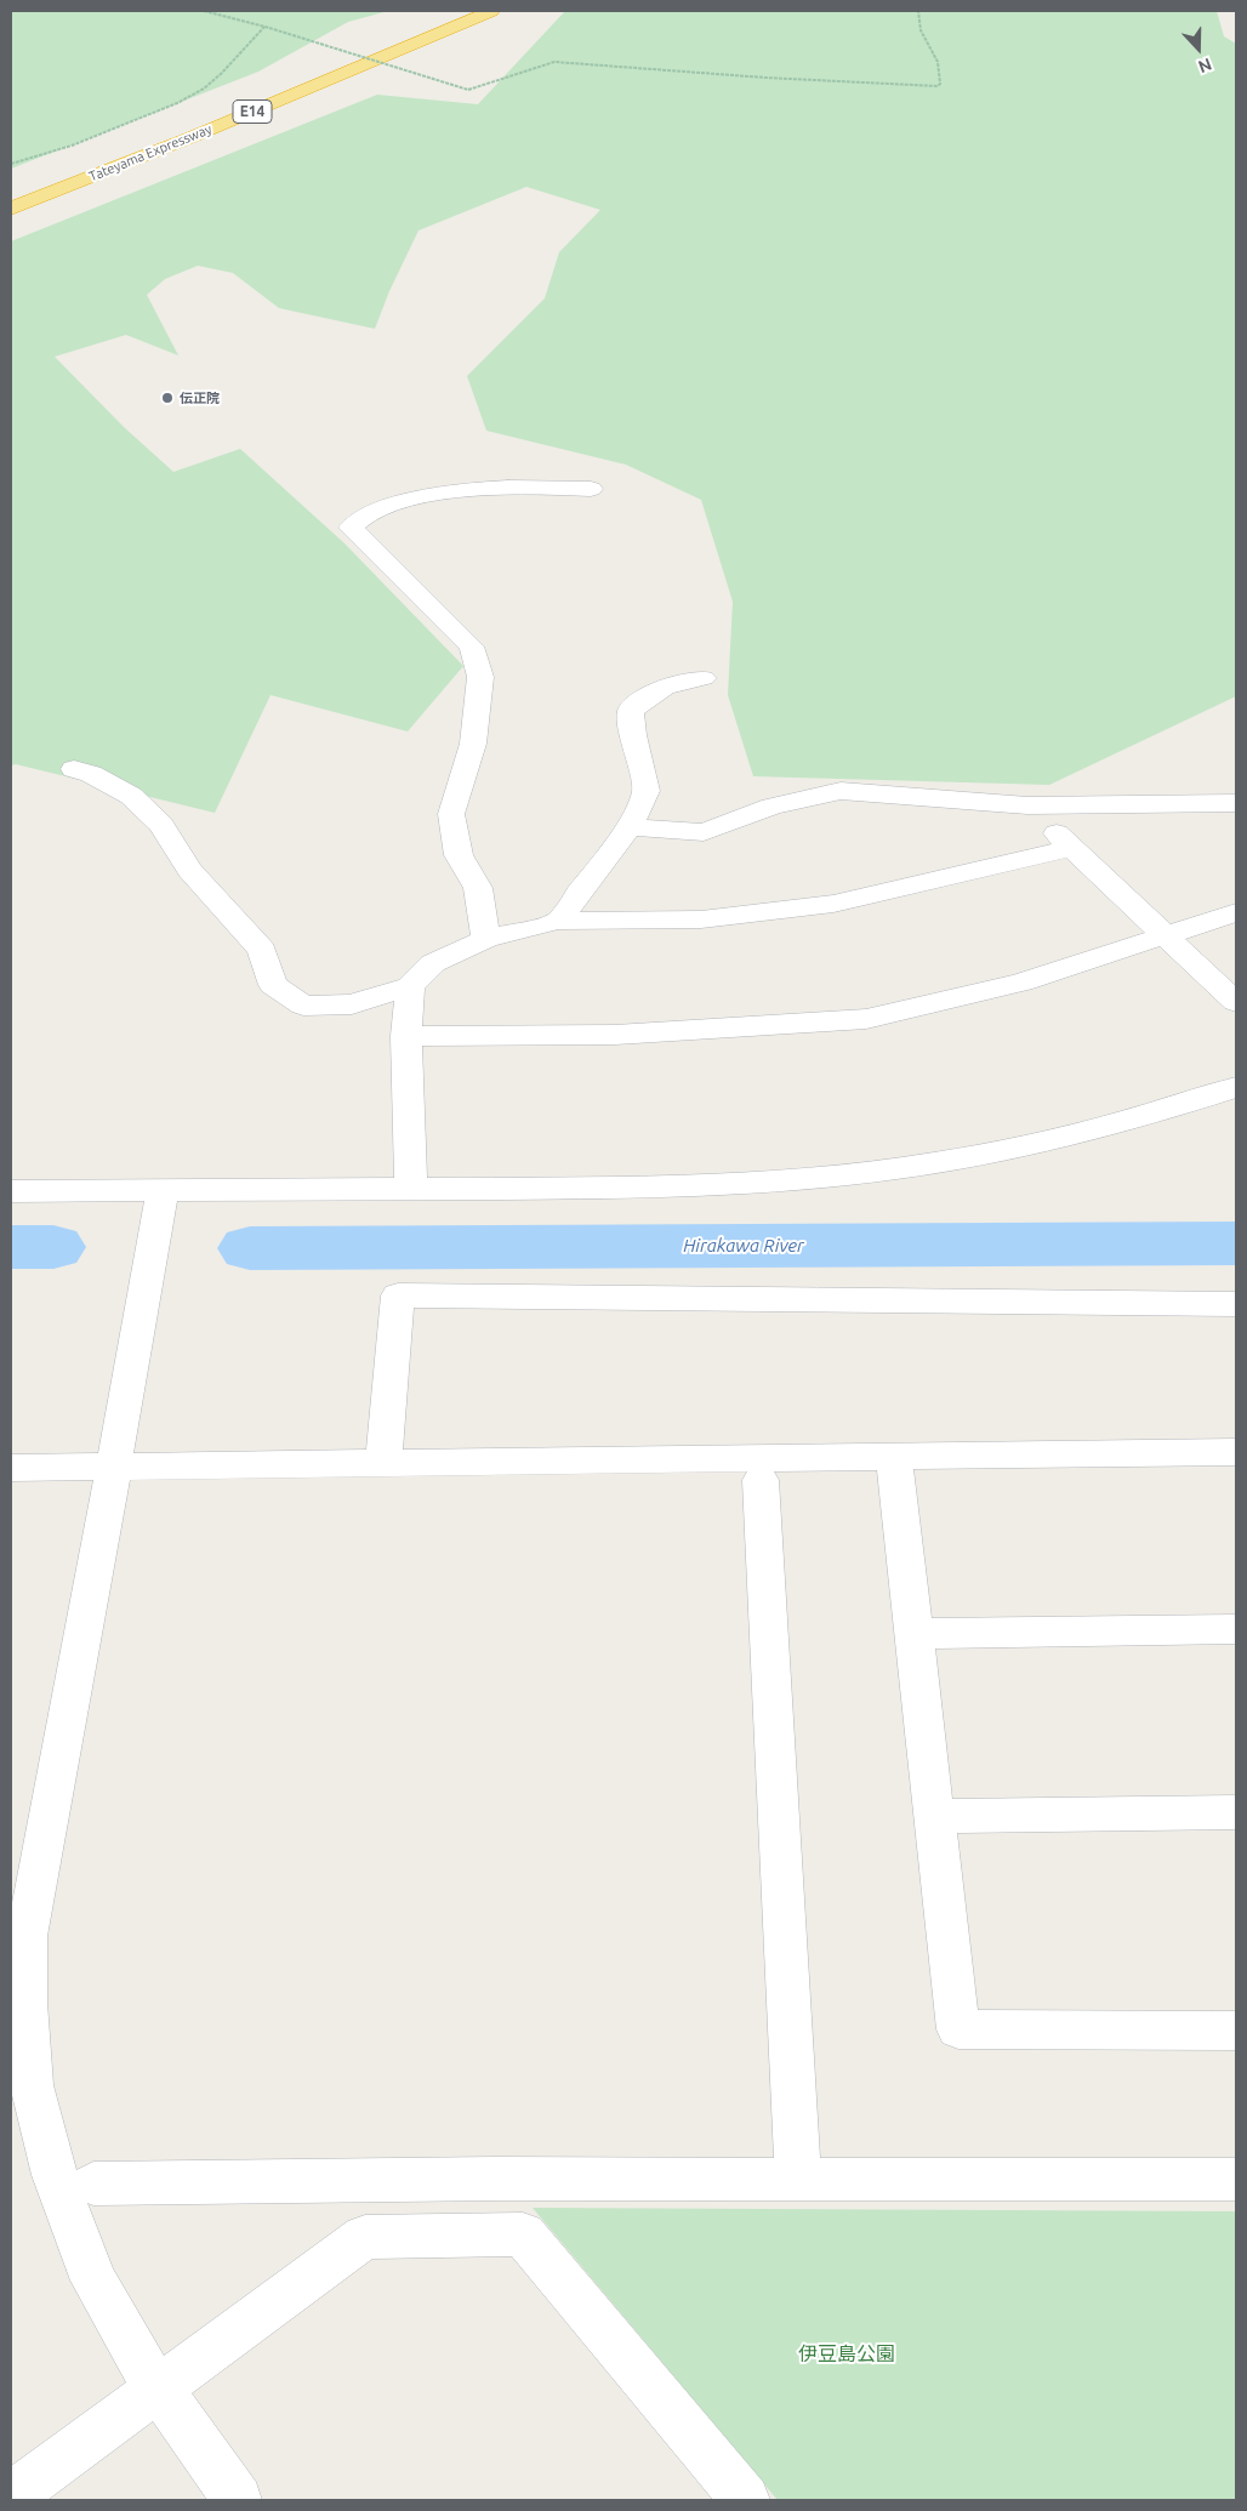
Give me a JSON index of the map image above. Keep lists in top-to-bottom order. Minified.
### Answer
{"streets":{"highway":["E14","Tateyama Expressway"]},"water":["Hirakawa River"],"parks":["伊豆島公園"],"places":["伝正院"],"north":"bottom"}
